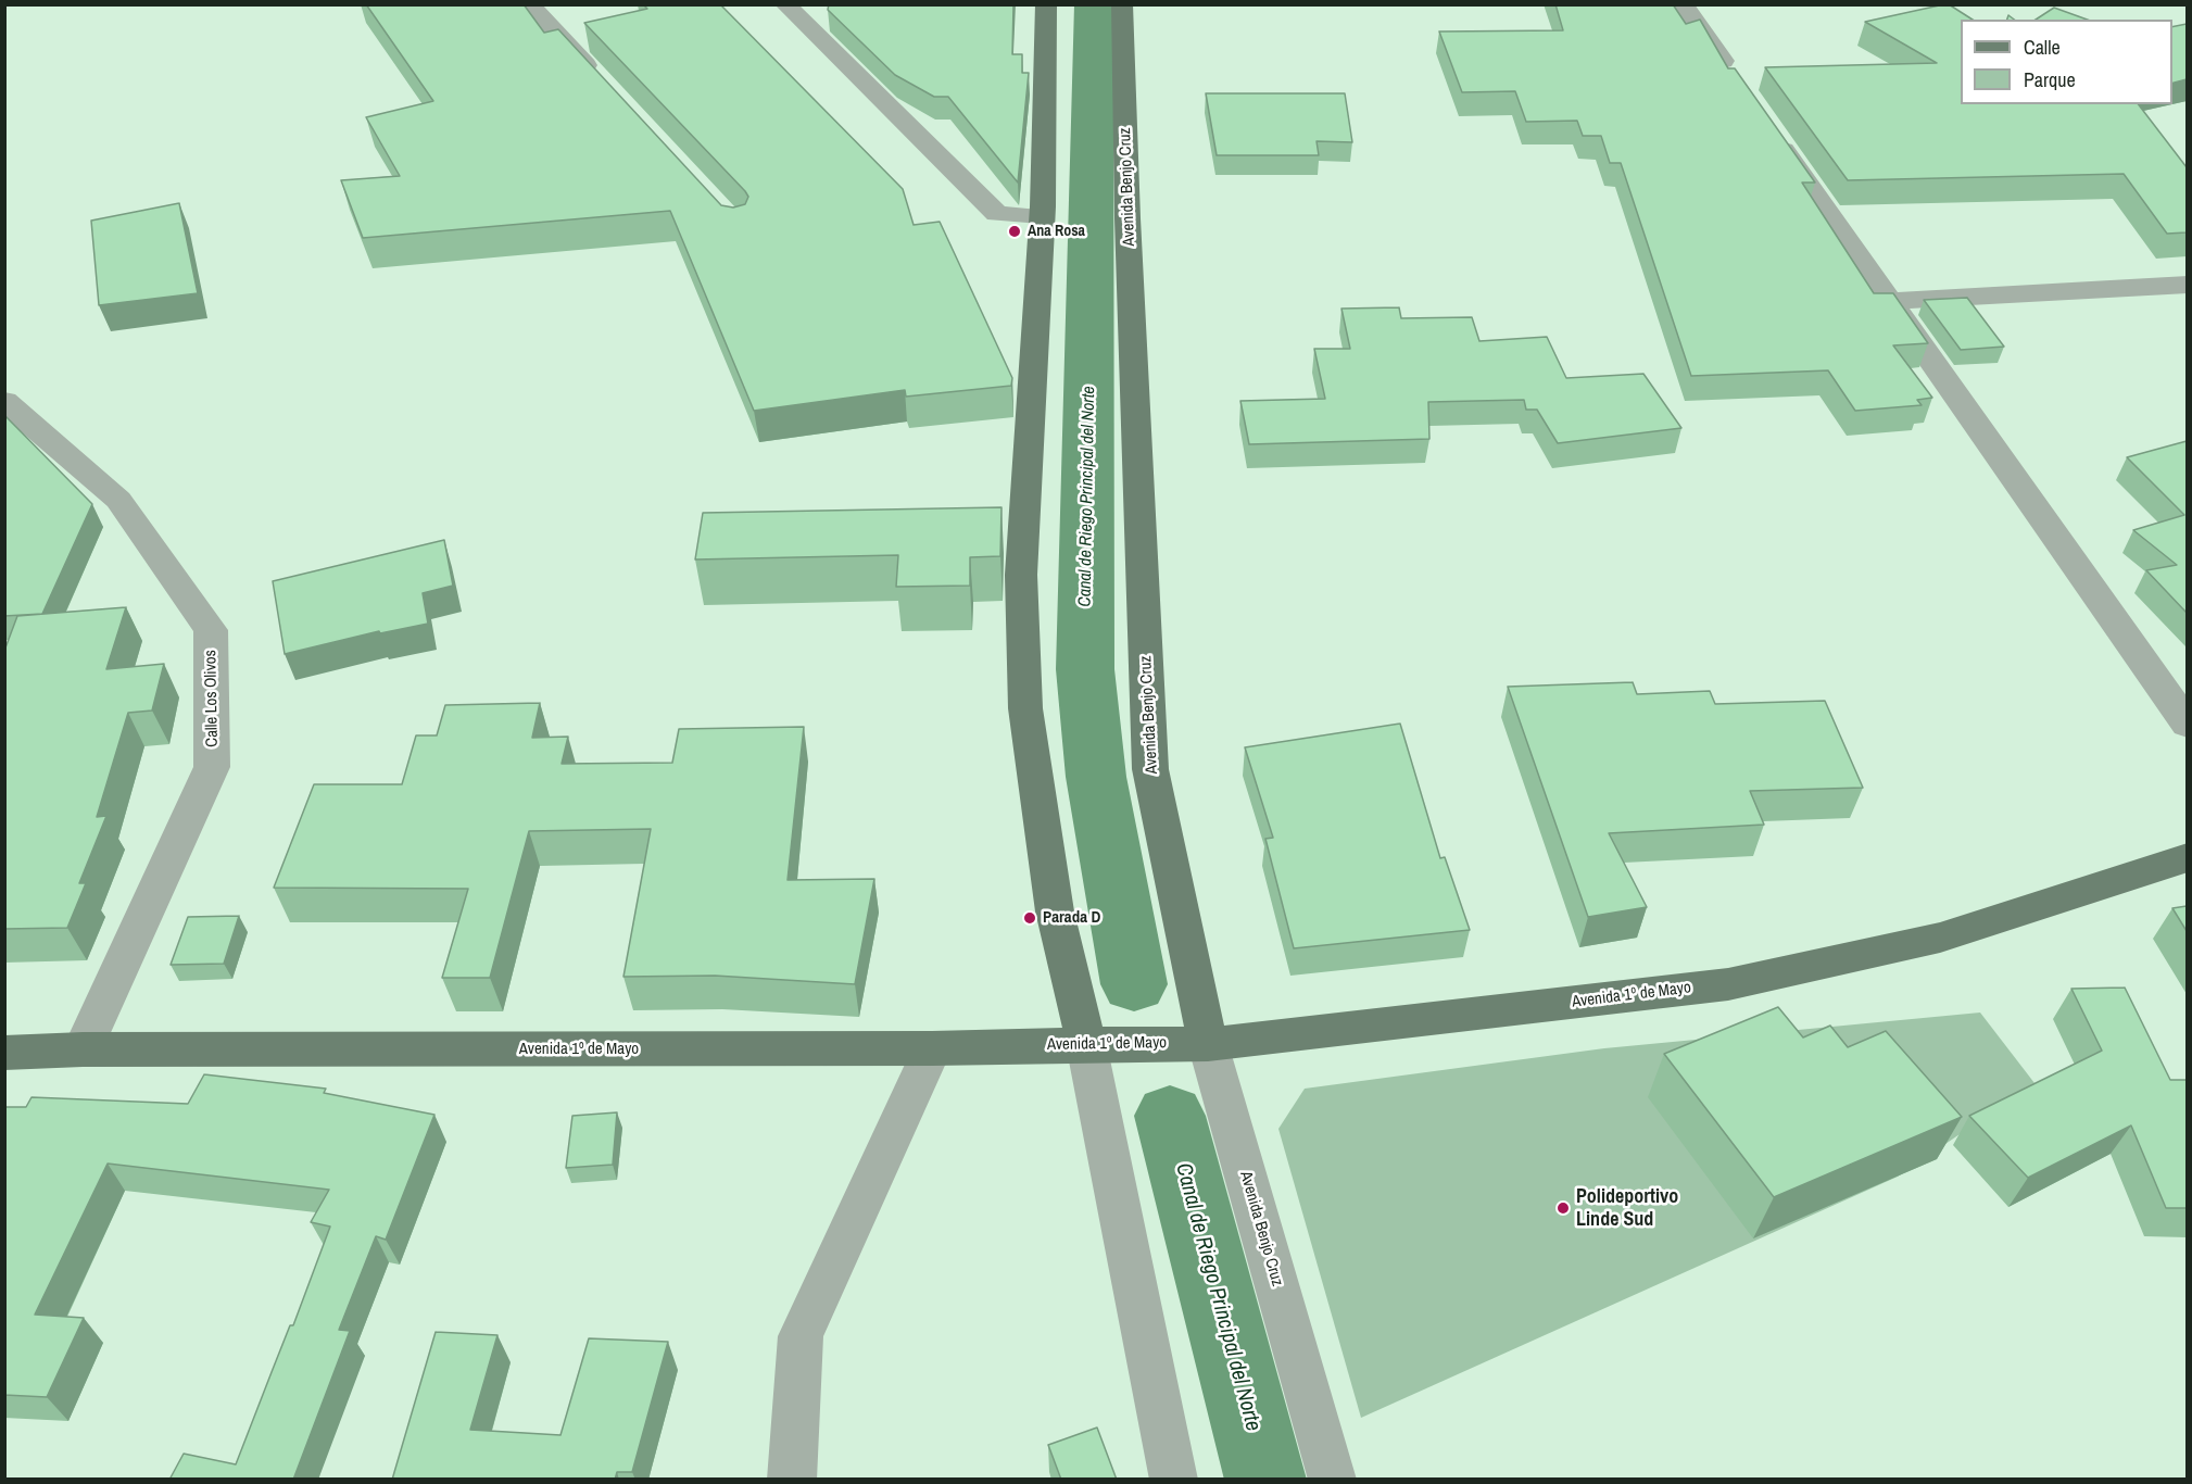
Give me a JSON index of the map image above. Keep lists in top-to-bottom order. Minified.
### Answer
{"streets":{"main road":["Avenida Benjo Cruz","Avenida 1º de Mayo"],"street":["Calle Los Olivos"]},"crossings":[["Avenida Benjo Cruz","Avenida 1º de Mayo"],["Calle Los Olivos","Avenida 1º de Mayo"]],"water":["Canal de Riego Principal del Norte"],"places":["Ana Rosa","Parada D","Polideportivo Linde Sud"],"legend":["Calle","Parque"]}
